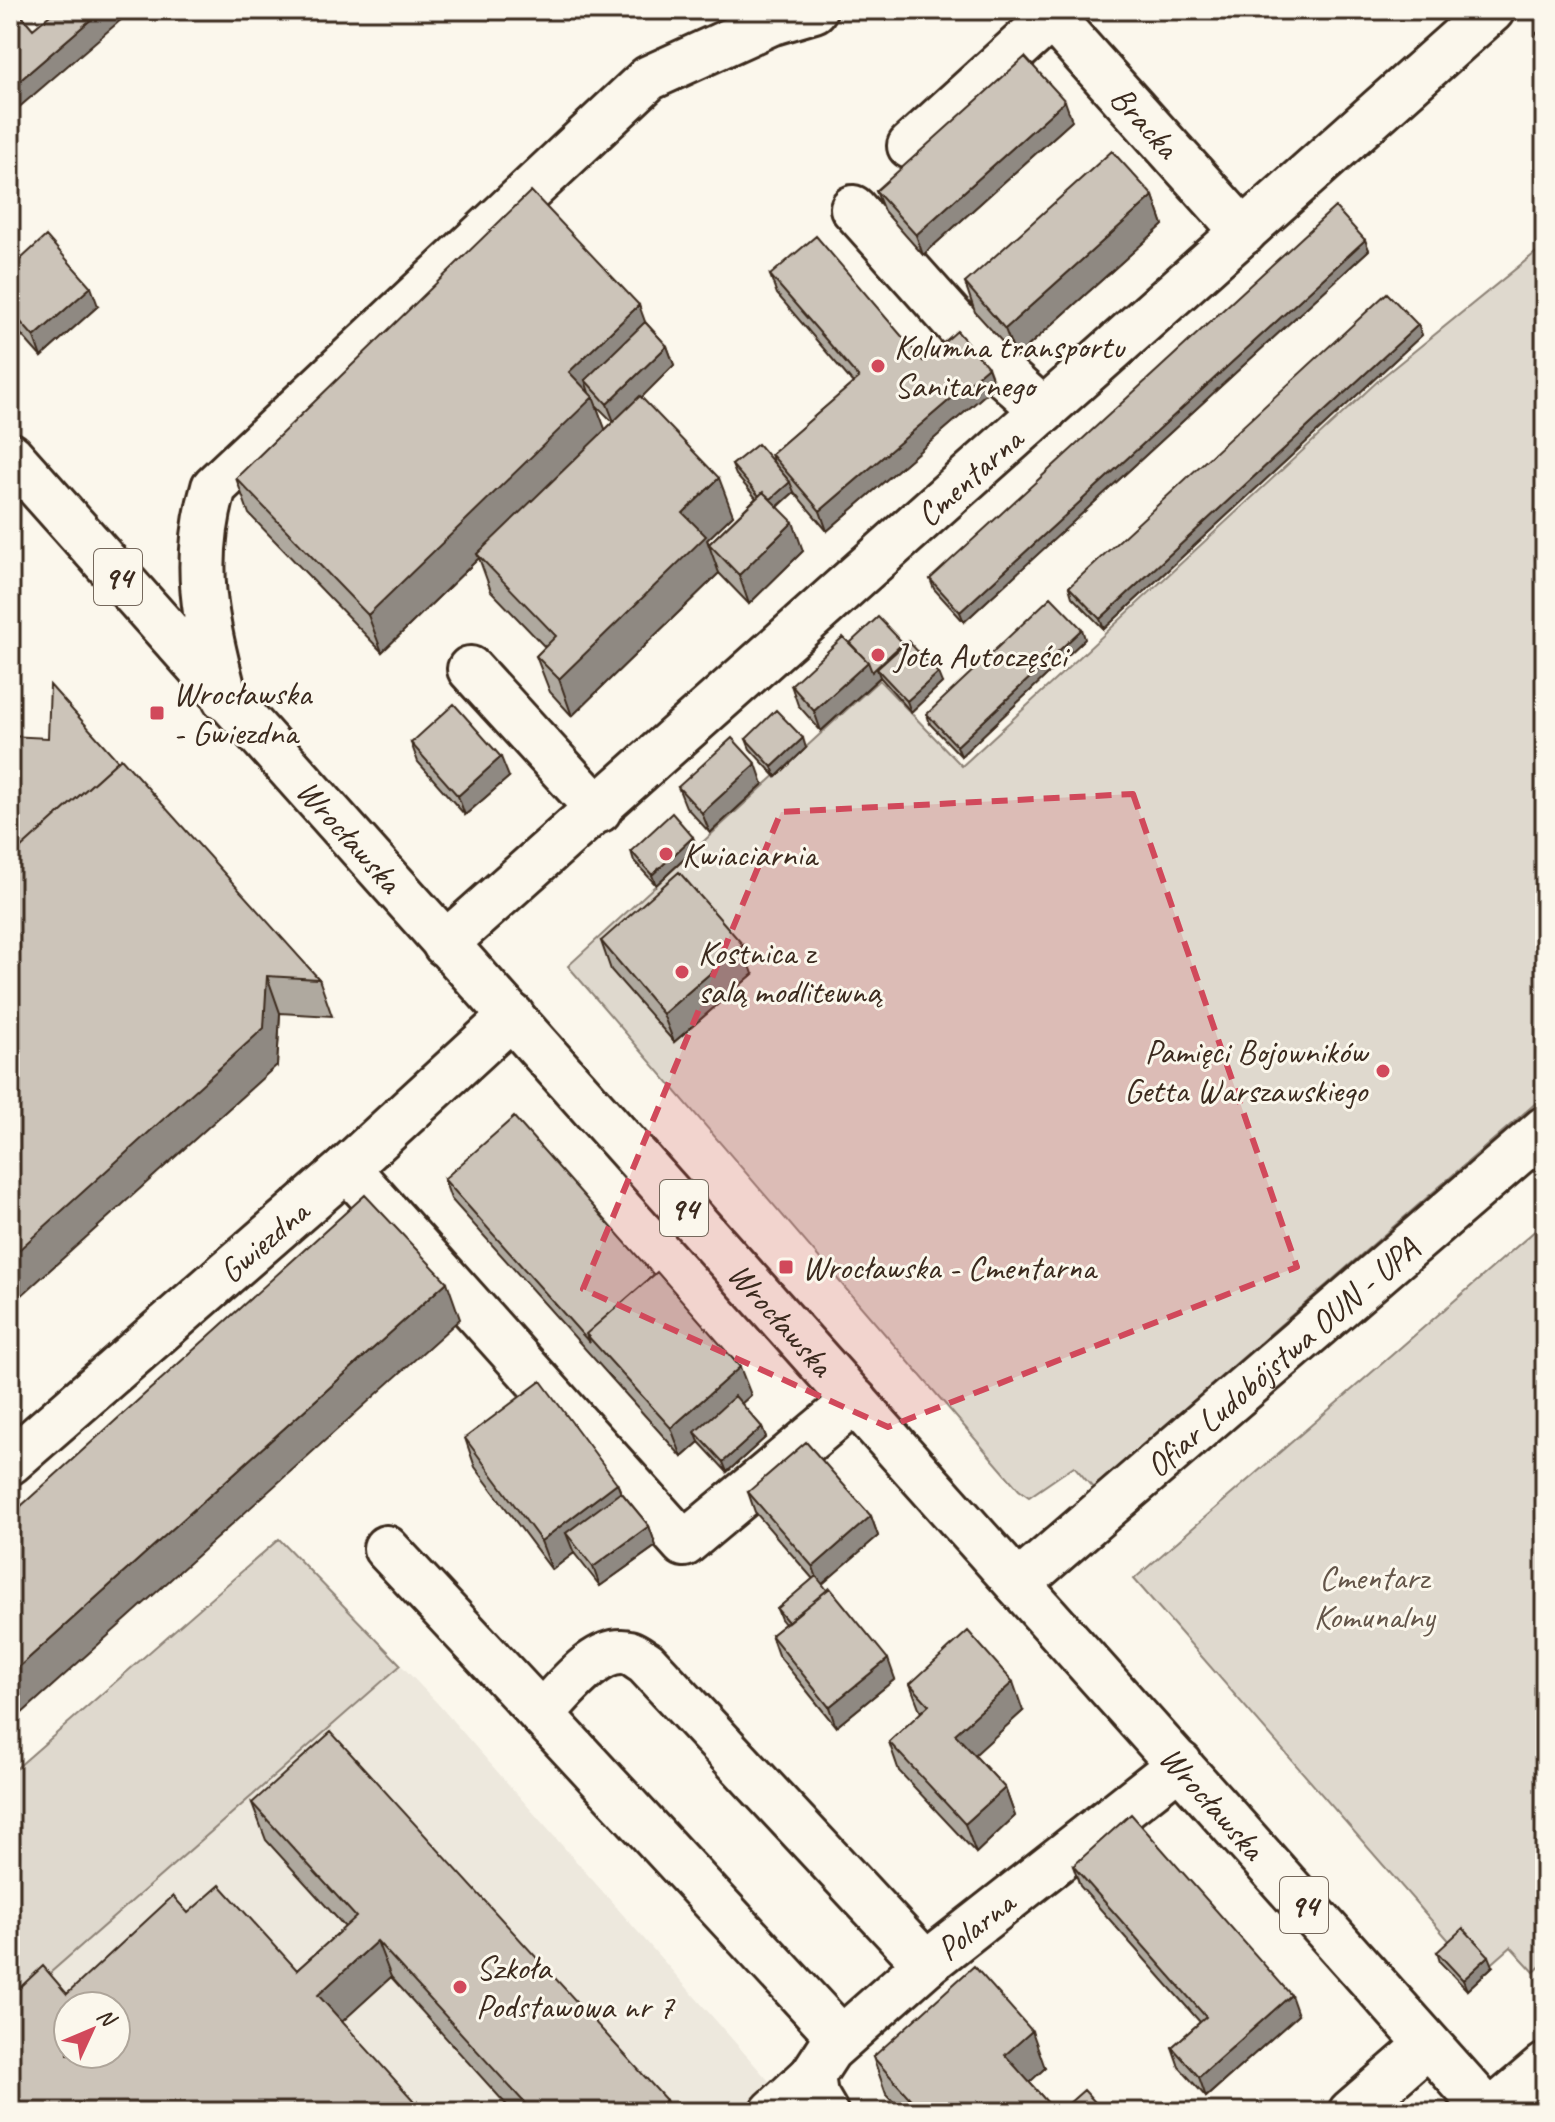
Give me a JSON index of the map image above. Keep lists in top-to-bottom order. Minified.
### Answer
{"streets":{"street":["Bracka","Cmentarna","94","Wrocławska","Gwiezdna","Ofiar Ludobójstwa OUN - UPA","Polarna"]},"crossings":[["Bracka","Cmentarna"],["Cmentarna","Wrocławska"],["Wrocławska","Gwiezdna"],["Wrocławska","Ofiar Ludobójstwa OUN - UPA"],["Wrocławska","Polarna"]],"parks":["Cmentarz Komunalny"],"places":{"other":["Kolumna transportu Sanitarnego","Jota Autoczęści","Kwiaciarnia","Kostnica z salą modlitewną","Pamięci Bojowników Getta Warszawskiego","Szkoła Podstawowa nr 7"],"transit":["Wrocławska - Gwiezdna","Wrocławska - Cmentarna"]},"north":"top right"}
